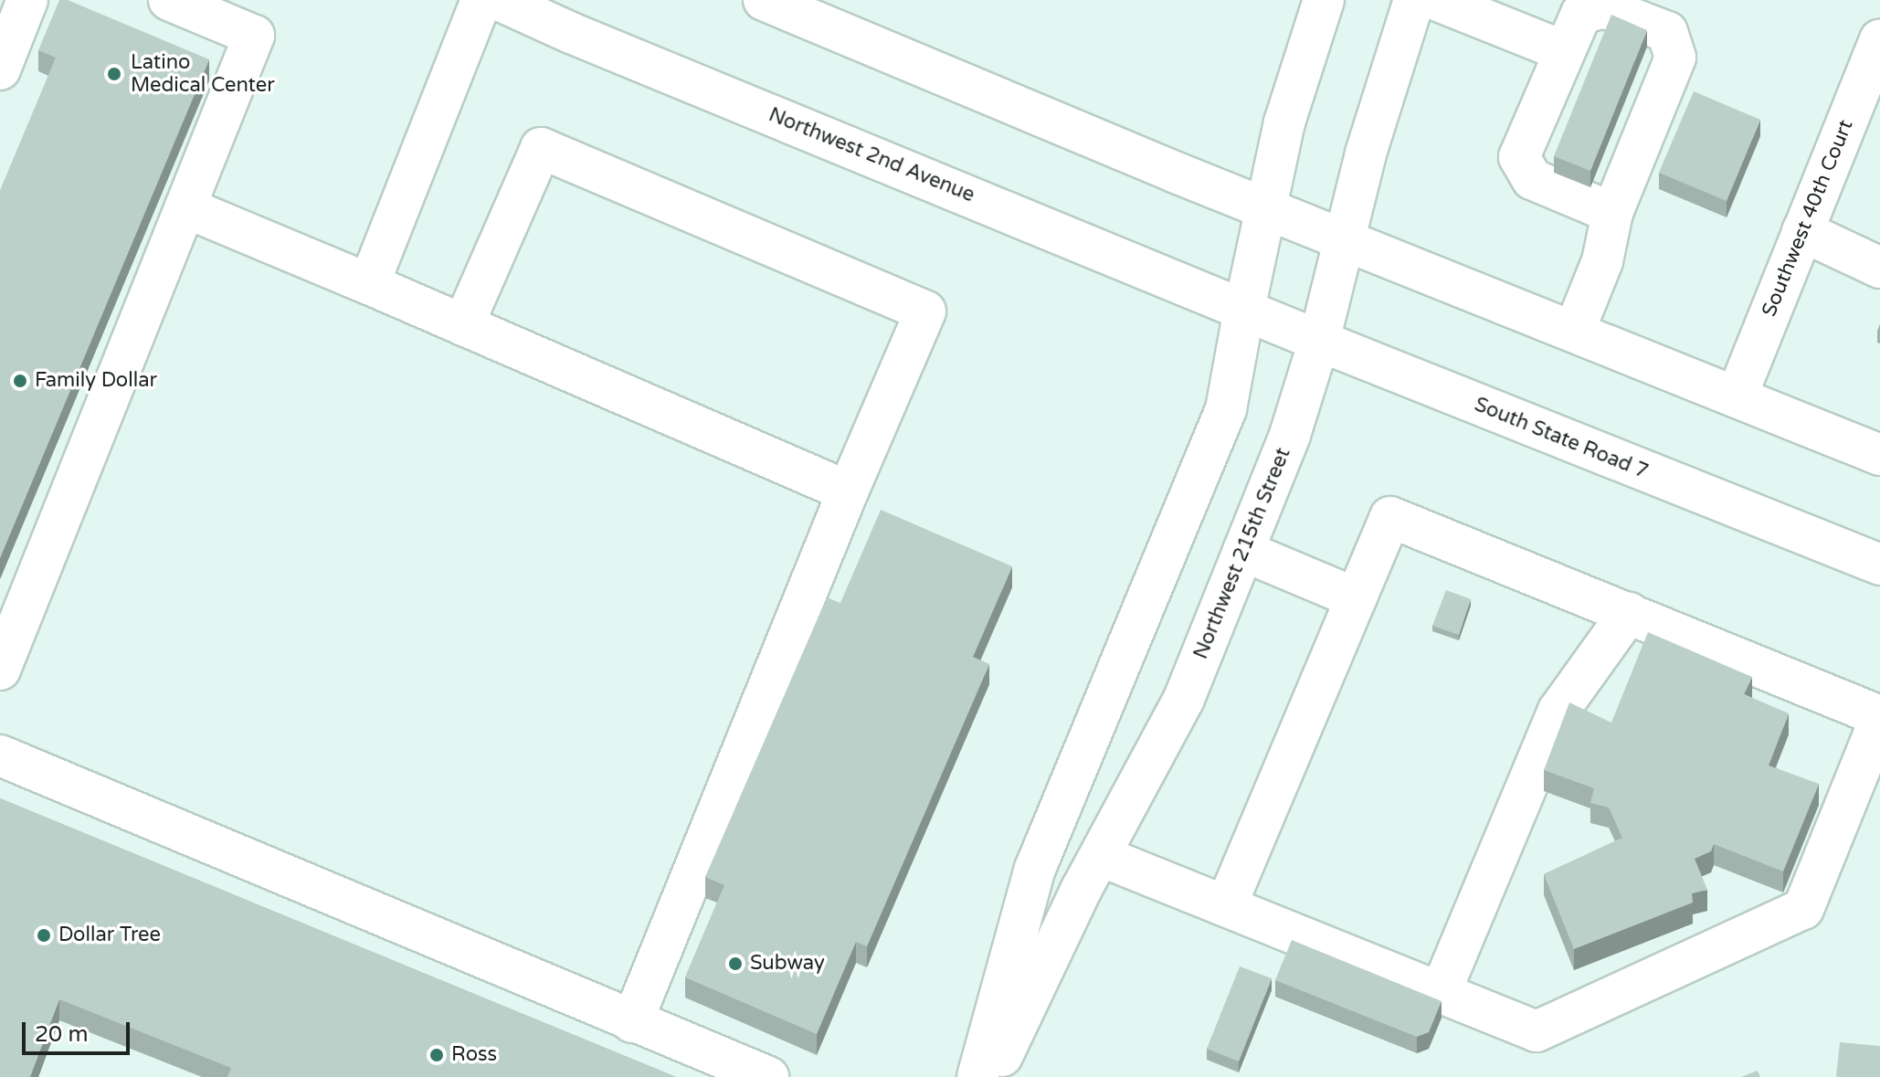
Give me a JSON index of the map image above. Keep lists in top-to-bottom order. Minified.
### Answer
{"streets":{"main road":["Northwest 2nd Avenue","Southwest 40th Court","South State Road 7","Northwest 215th Street"]},"crossings":[["Northwest 2nd Avenue","South State Road 7"],["South State Road 7","Northwest 215th Street"]],"places":["Latino Medical Center","Family Dollar","Dollar Tree","Subway","Ross"],"scale_bar":"20 m"}
